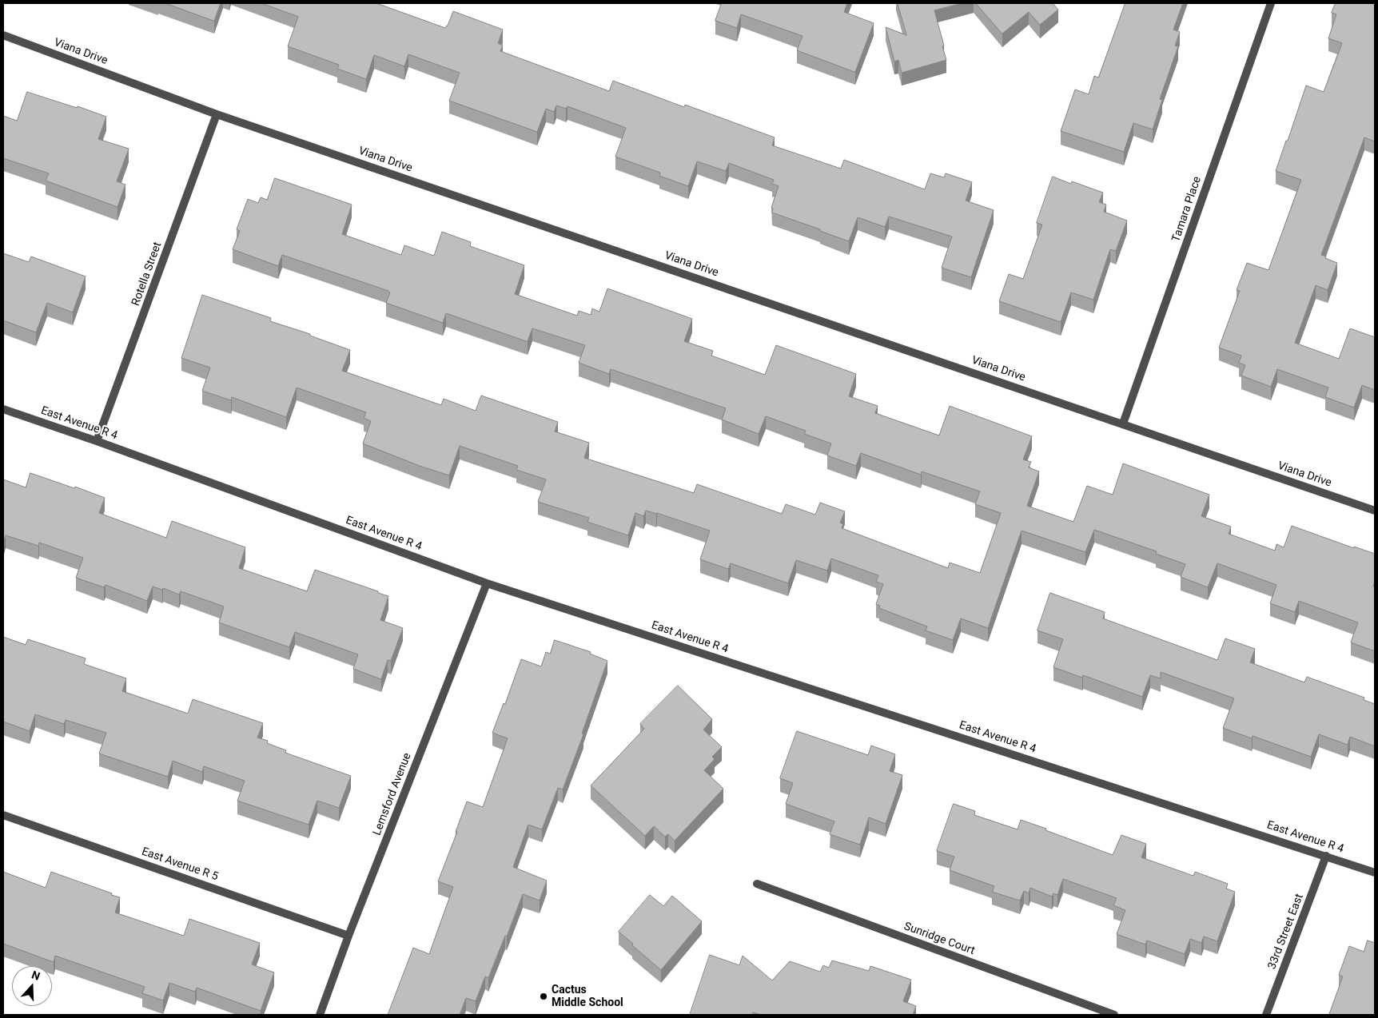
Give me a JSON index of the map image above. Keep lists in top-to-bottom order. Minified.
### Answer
{"streets":{"street":["Viana Drive","Tamara Place","Rotella Street","East Avenue R 4","Lemsford Avenue","East Avenue R 5","33rd Street East","Sunridge Court"]},"crossings":[["Viana Drive","Tamara Place"],["Viana Drive","Rotella Street"],["Rotella Street","East Avenue R 4"],["East Avenue R 4","Lemsford Avenue"],["East Avenue R 4","33rd Street East"],["Lemsford Avenue","East Avenue R 5"]],"places":["Cactus Middle School"],"north":"top"}
